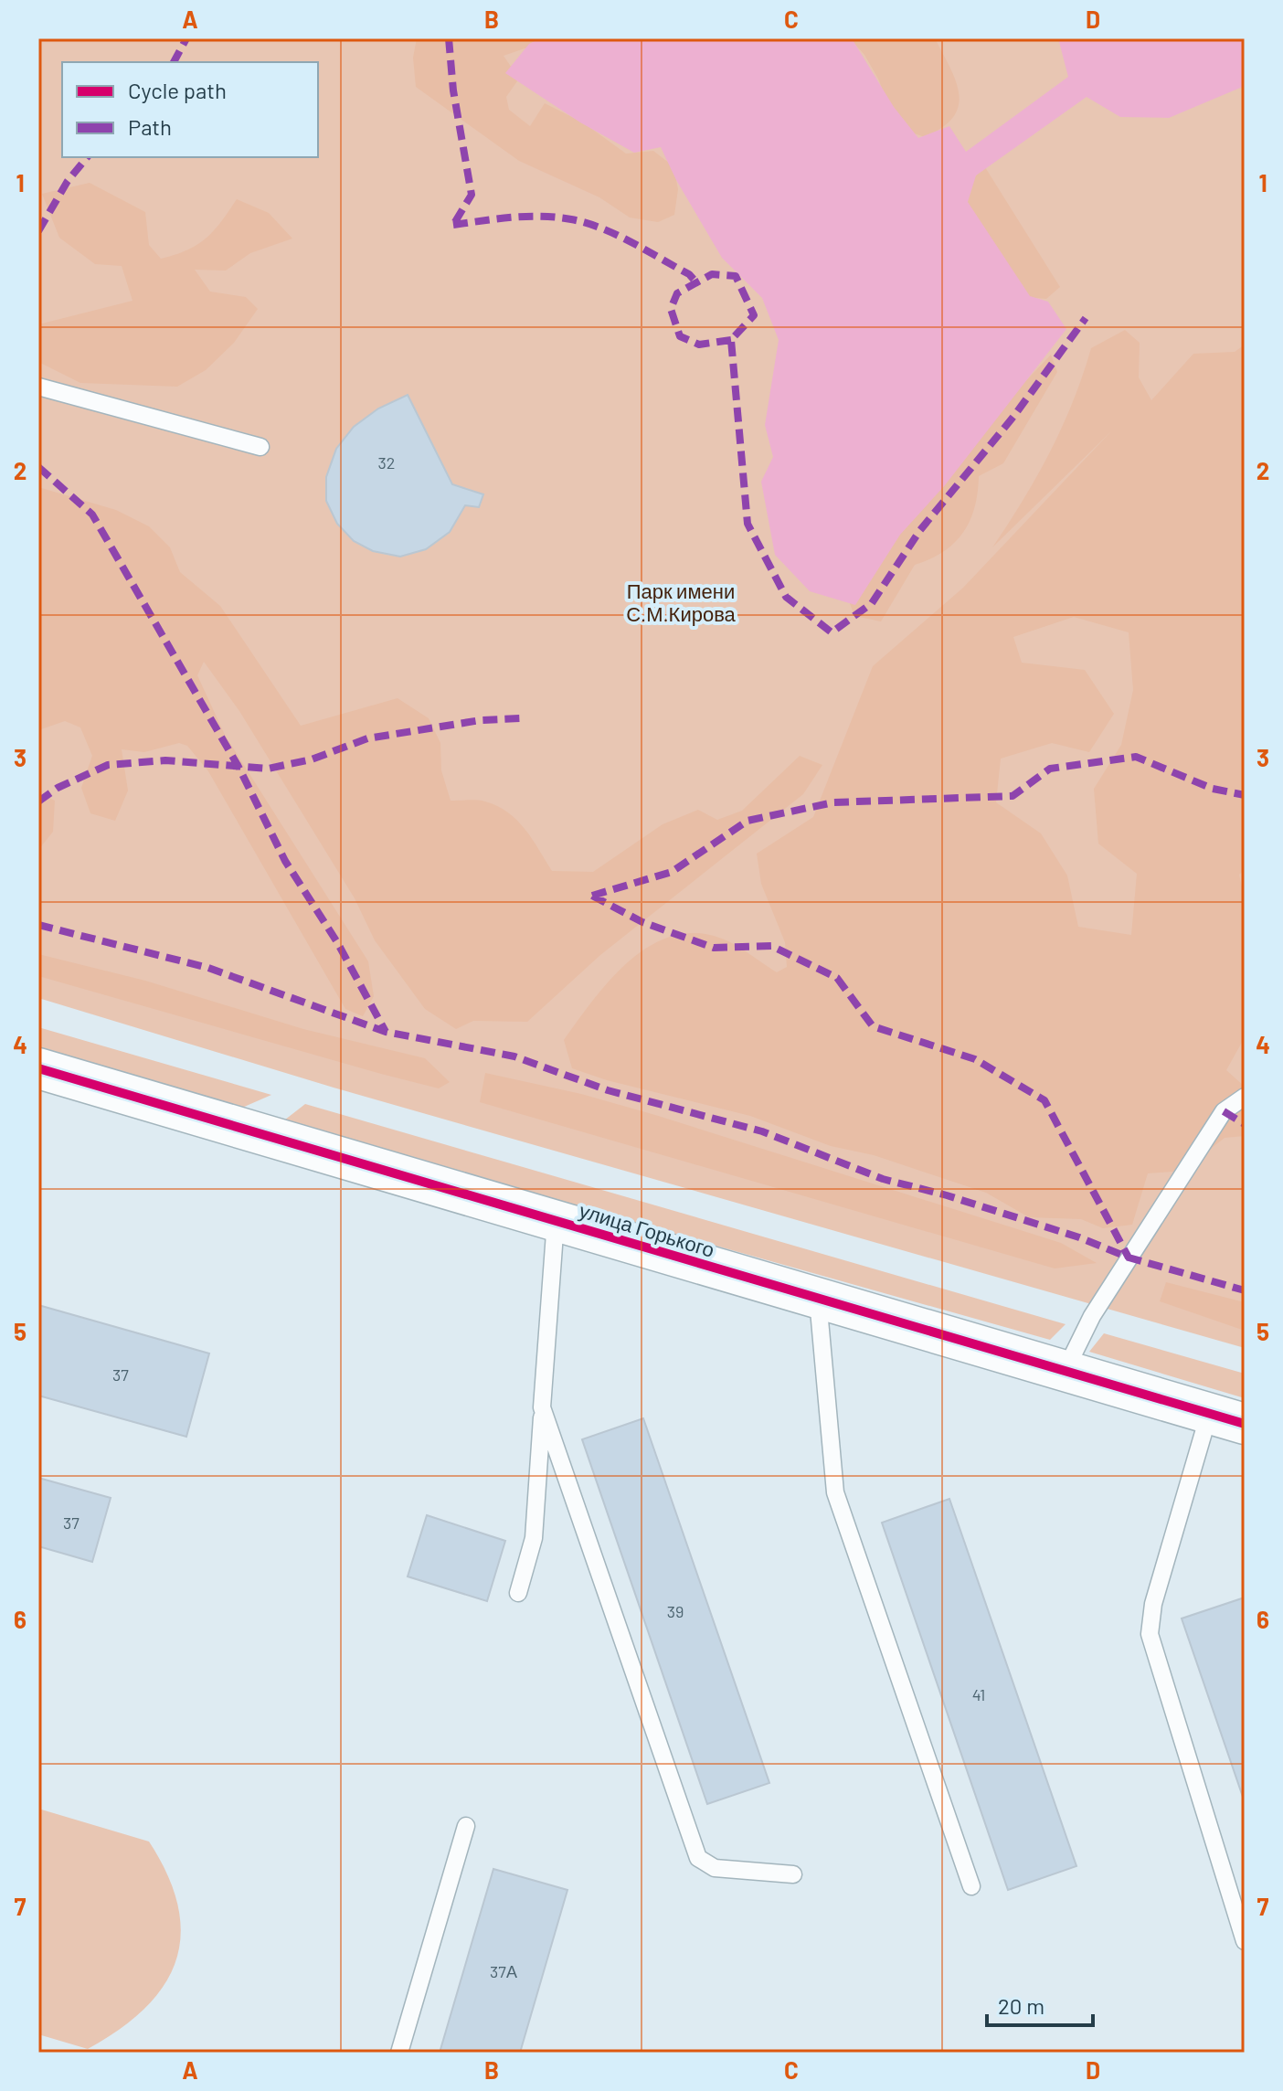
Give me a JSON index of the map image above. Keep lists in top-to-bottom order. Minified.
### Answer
{"streets":{"street":["улица Горького"]},"parks":["Парк имени С.М.Кирова"],"house_numbers":["32","37","37","39","41","37А"],"legend":["Cycle path","Path"],"scale_bar":"20 m","grid":{"columns":["A","B","C","D"],"rows":["1","2","3","4","5","6","7"]}}
